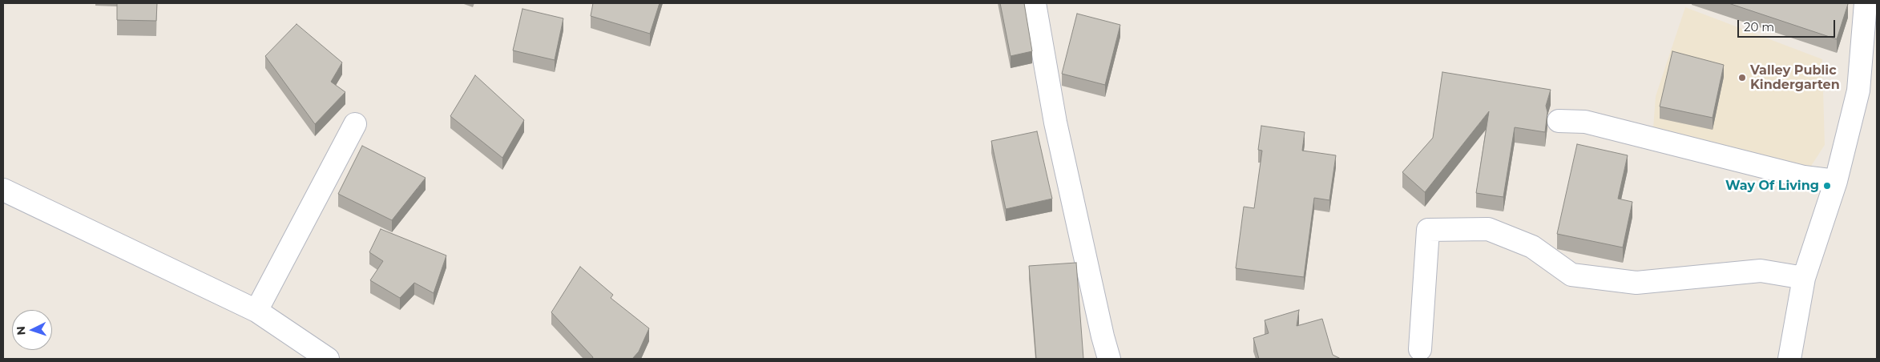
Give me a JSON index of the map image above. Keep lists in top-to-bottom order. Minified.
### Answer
{"places":["Valley Public Kindergarten","Way Of Living"],"scale_bar":"20 m","north":"left"}
